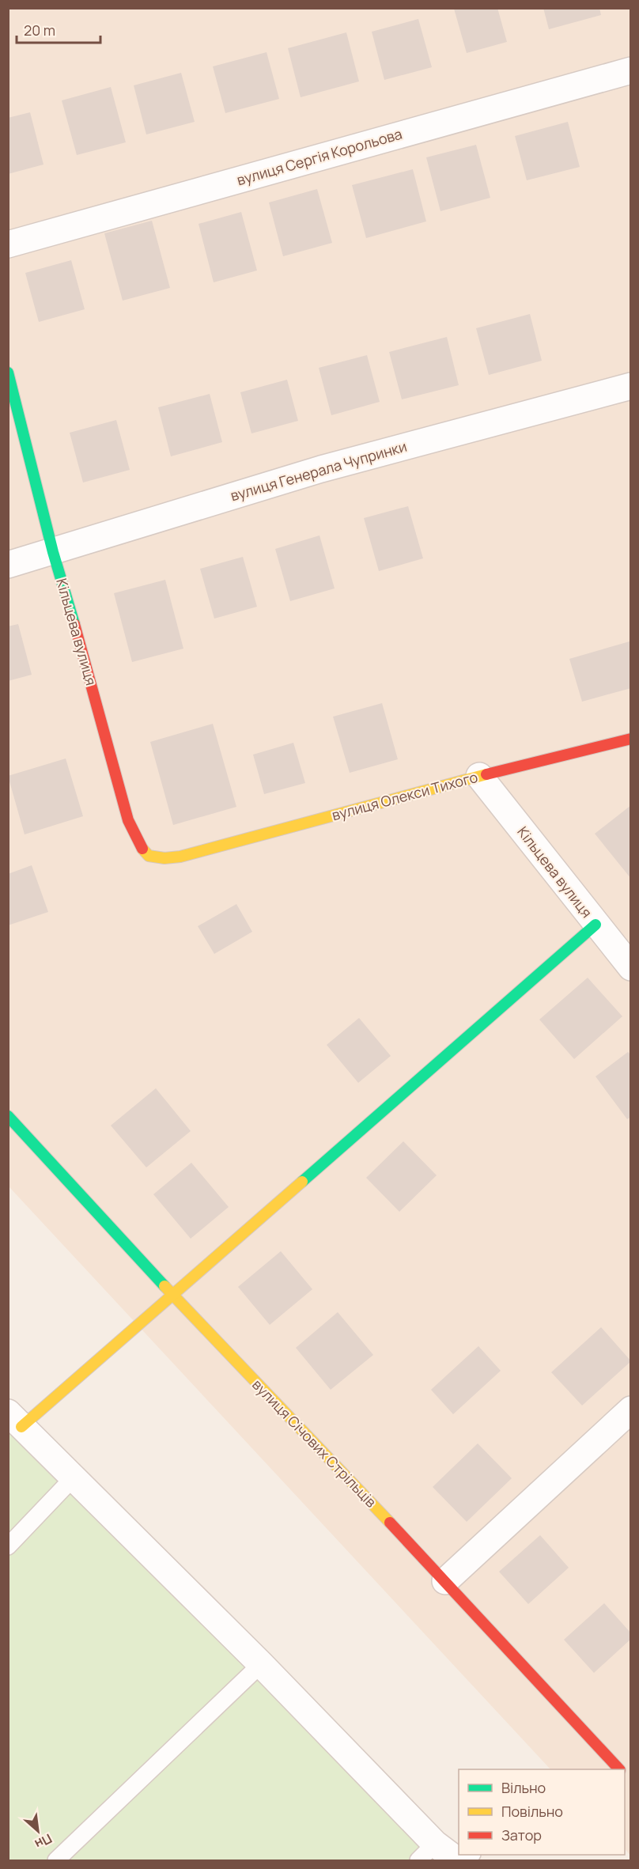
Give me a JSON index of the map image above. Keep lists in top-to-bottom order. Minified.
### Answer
{"streets":{"street":["вулиця Сергія Корольова","вулиця Генерала Чупринки","Кільцева вулиця","вулиця Олекси Тихого","вулиця Січових Стрільців"]},"crossings":[["вулиця Генерала Чупринки","Кільцева вулиця"],["Кільцева вулиця","вулиця Олекси Тихого"]],"legend":["Вільно","Повільно","Затор"],"scale_bar":"20 m","north":"bottom right"}
